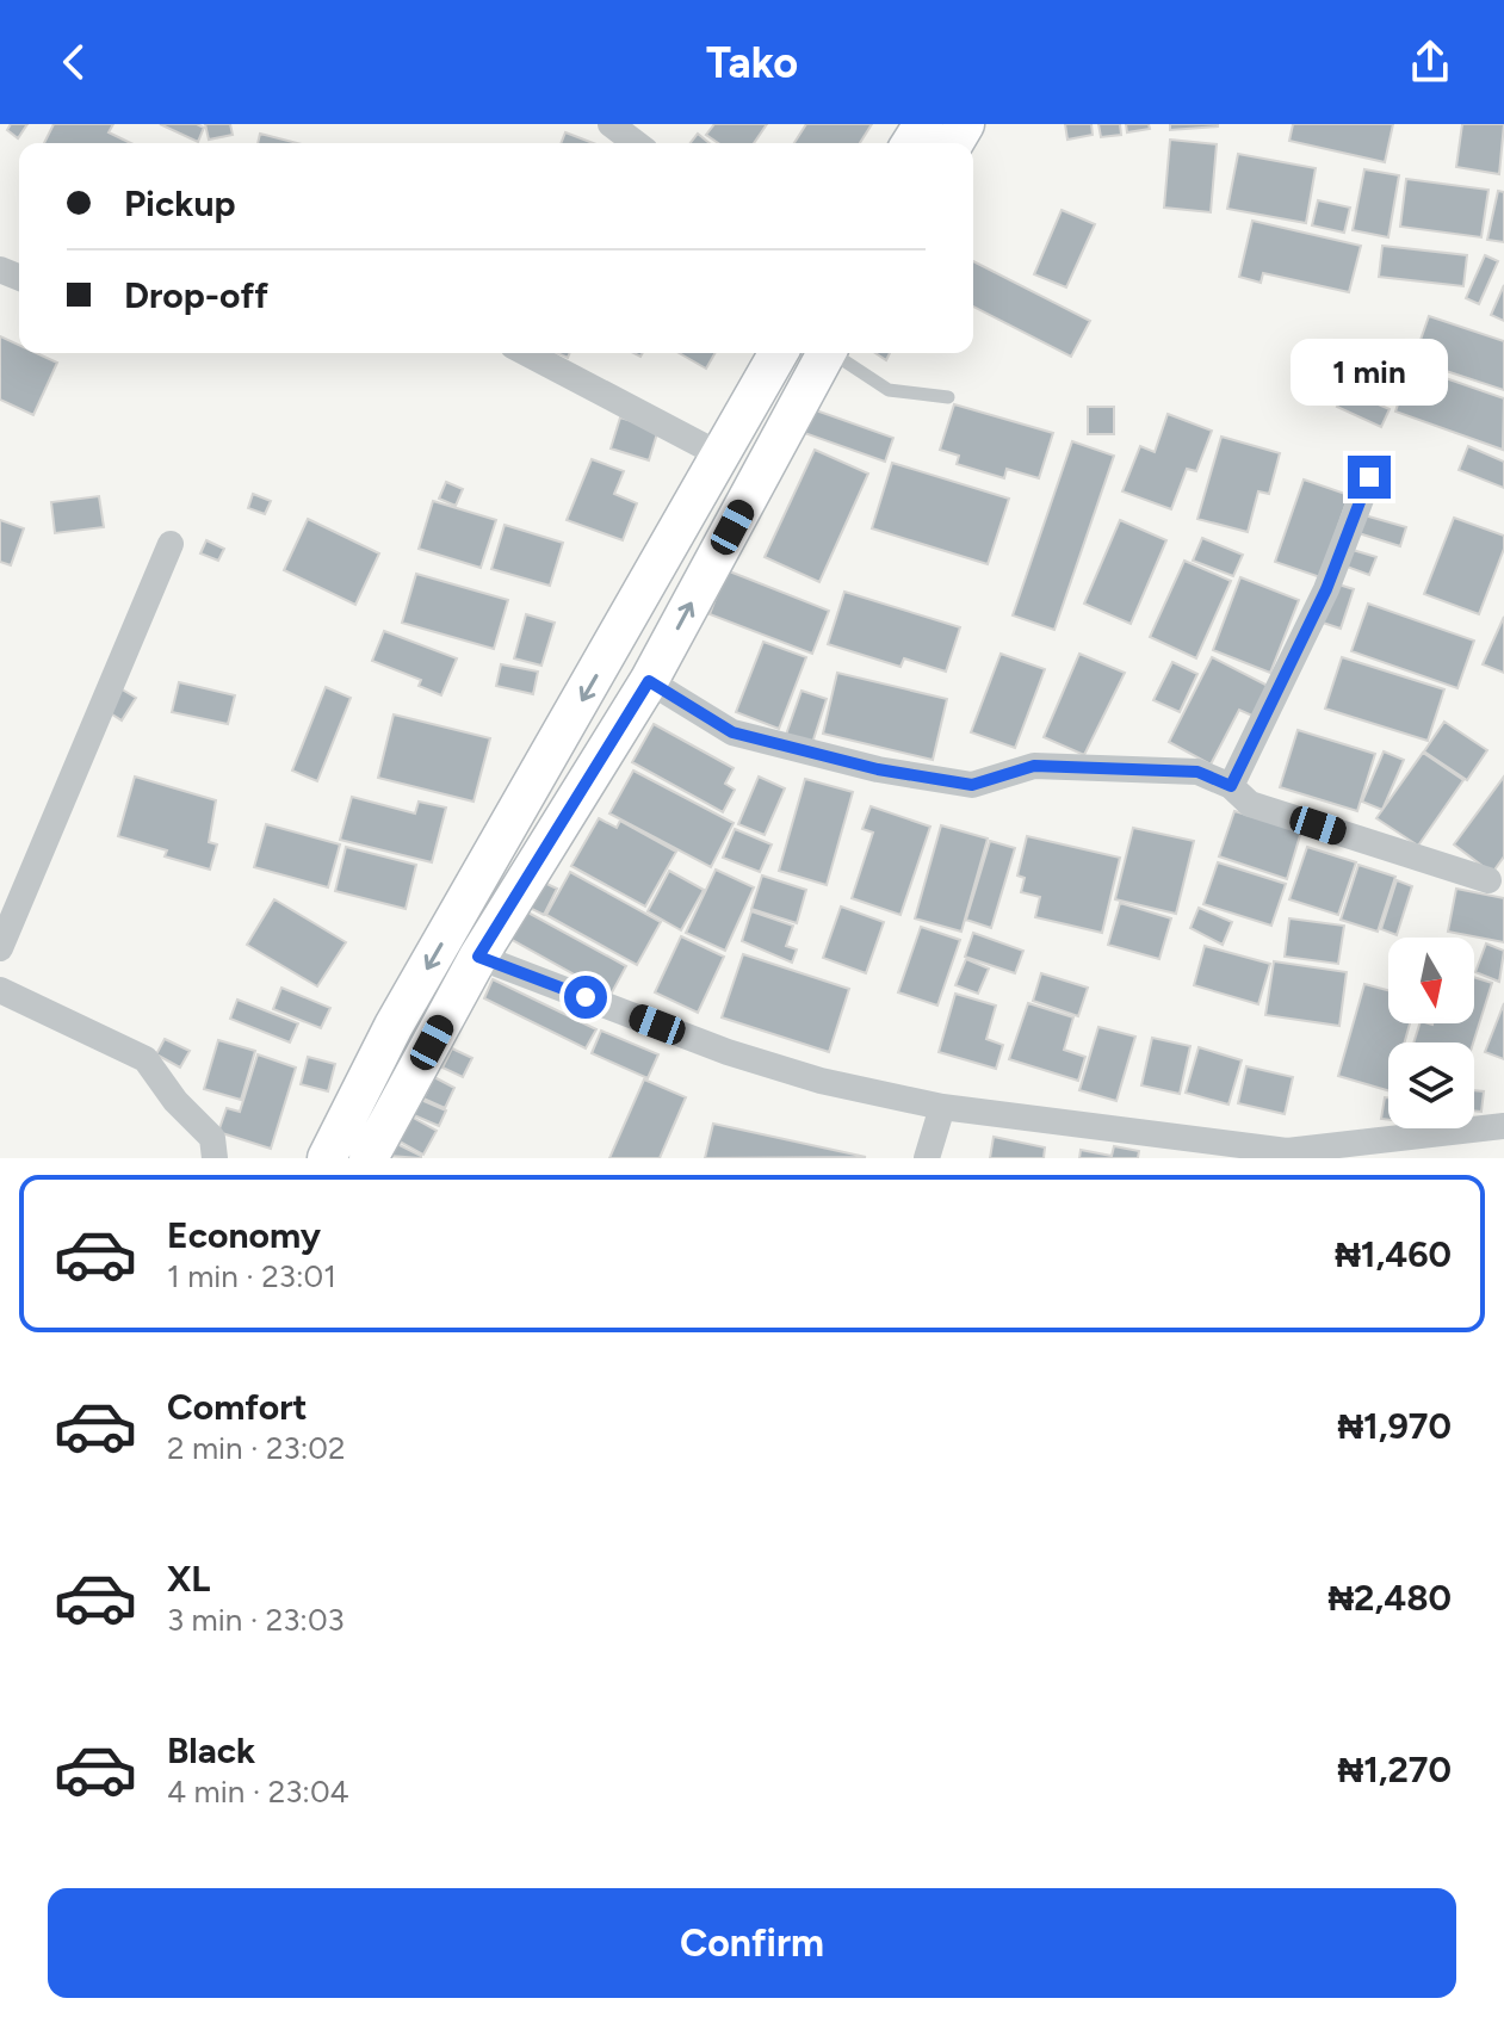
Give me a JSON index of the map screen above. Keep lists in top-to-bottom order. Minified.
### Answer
{"north":"bottom","page":{"header":"Tako","banner":["Pickup","Drop-off"],"bubble":"1 min","list":[{"name":"Economy","note":"1 min · 23:01","value":"₦1,460"},{"name":"Comfort","note":"2 min · 23:02","value":"₦1,970"},{"name":"XL","note":"3 min · 23:03","value":"₦2,480"},{"name":"Black","note":"4 min · 23:04","value":"₦1,270"}],"buttons":"Confirm"}}
